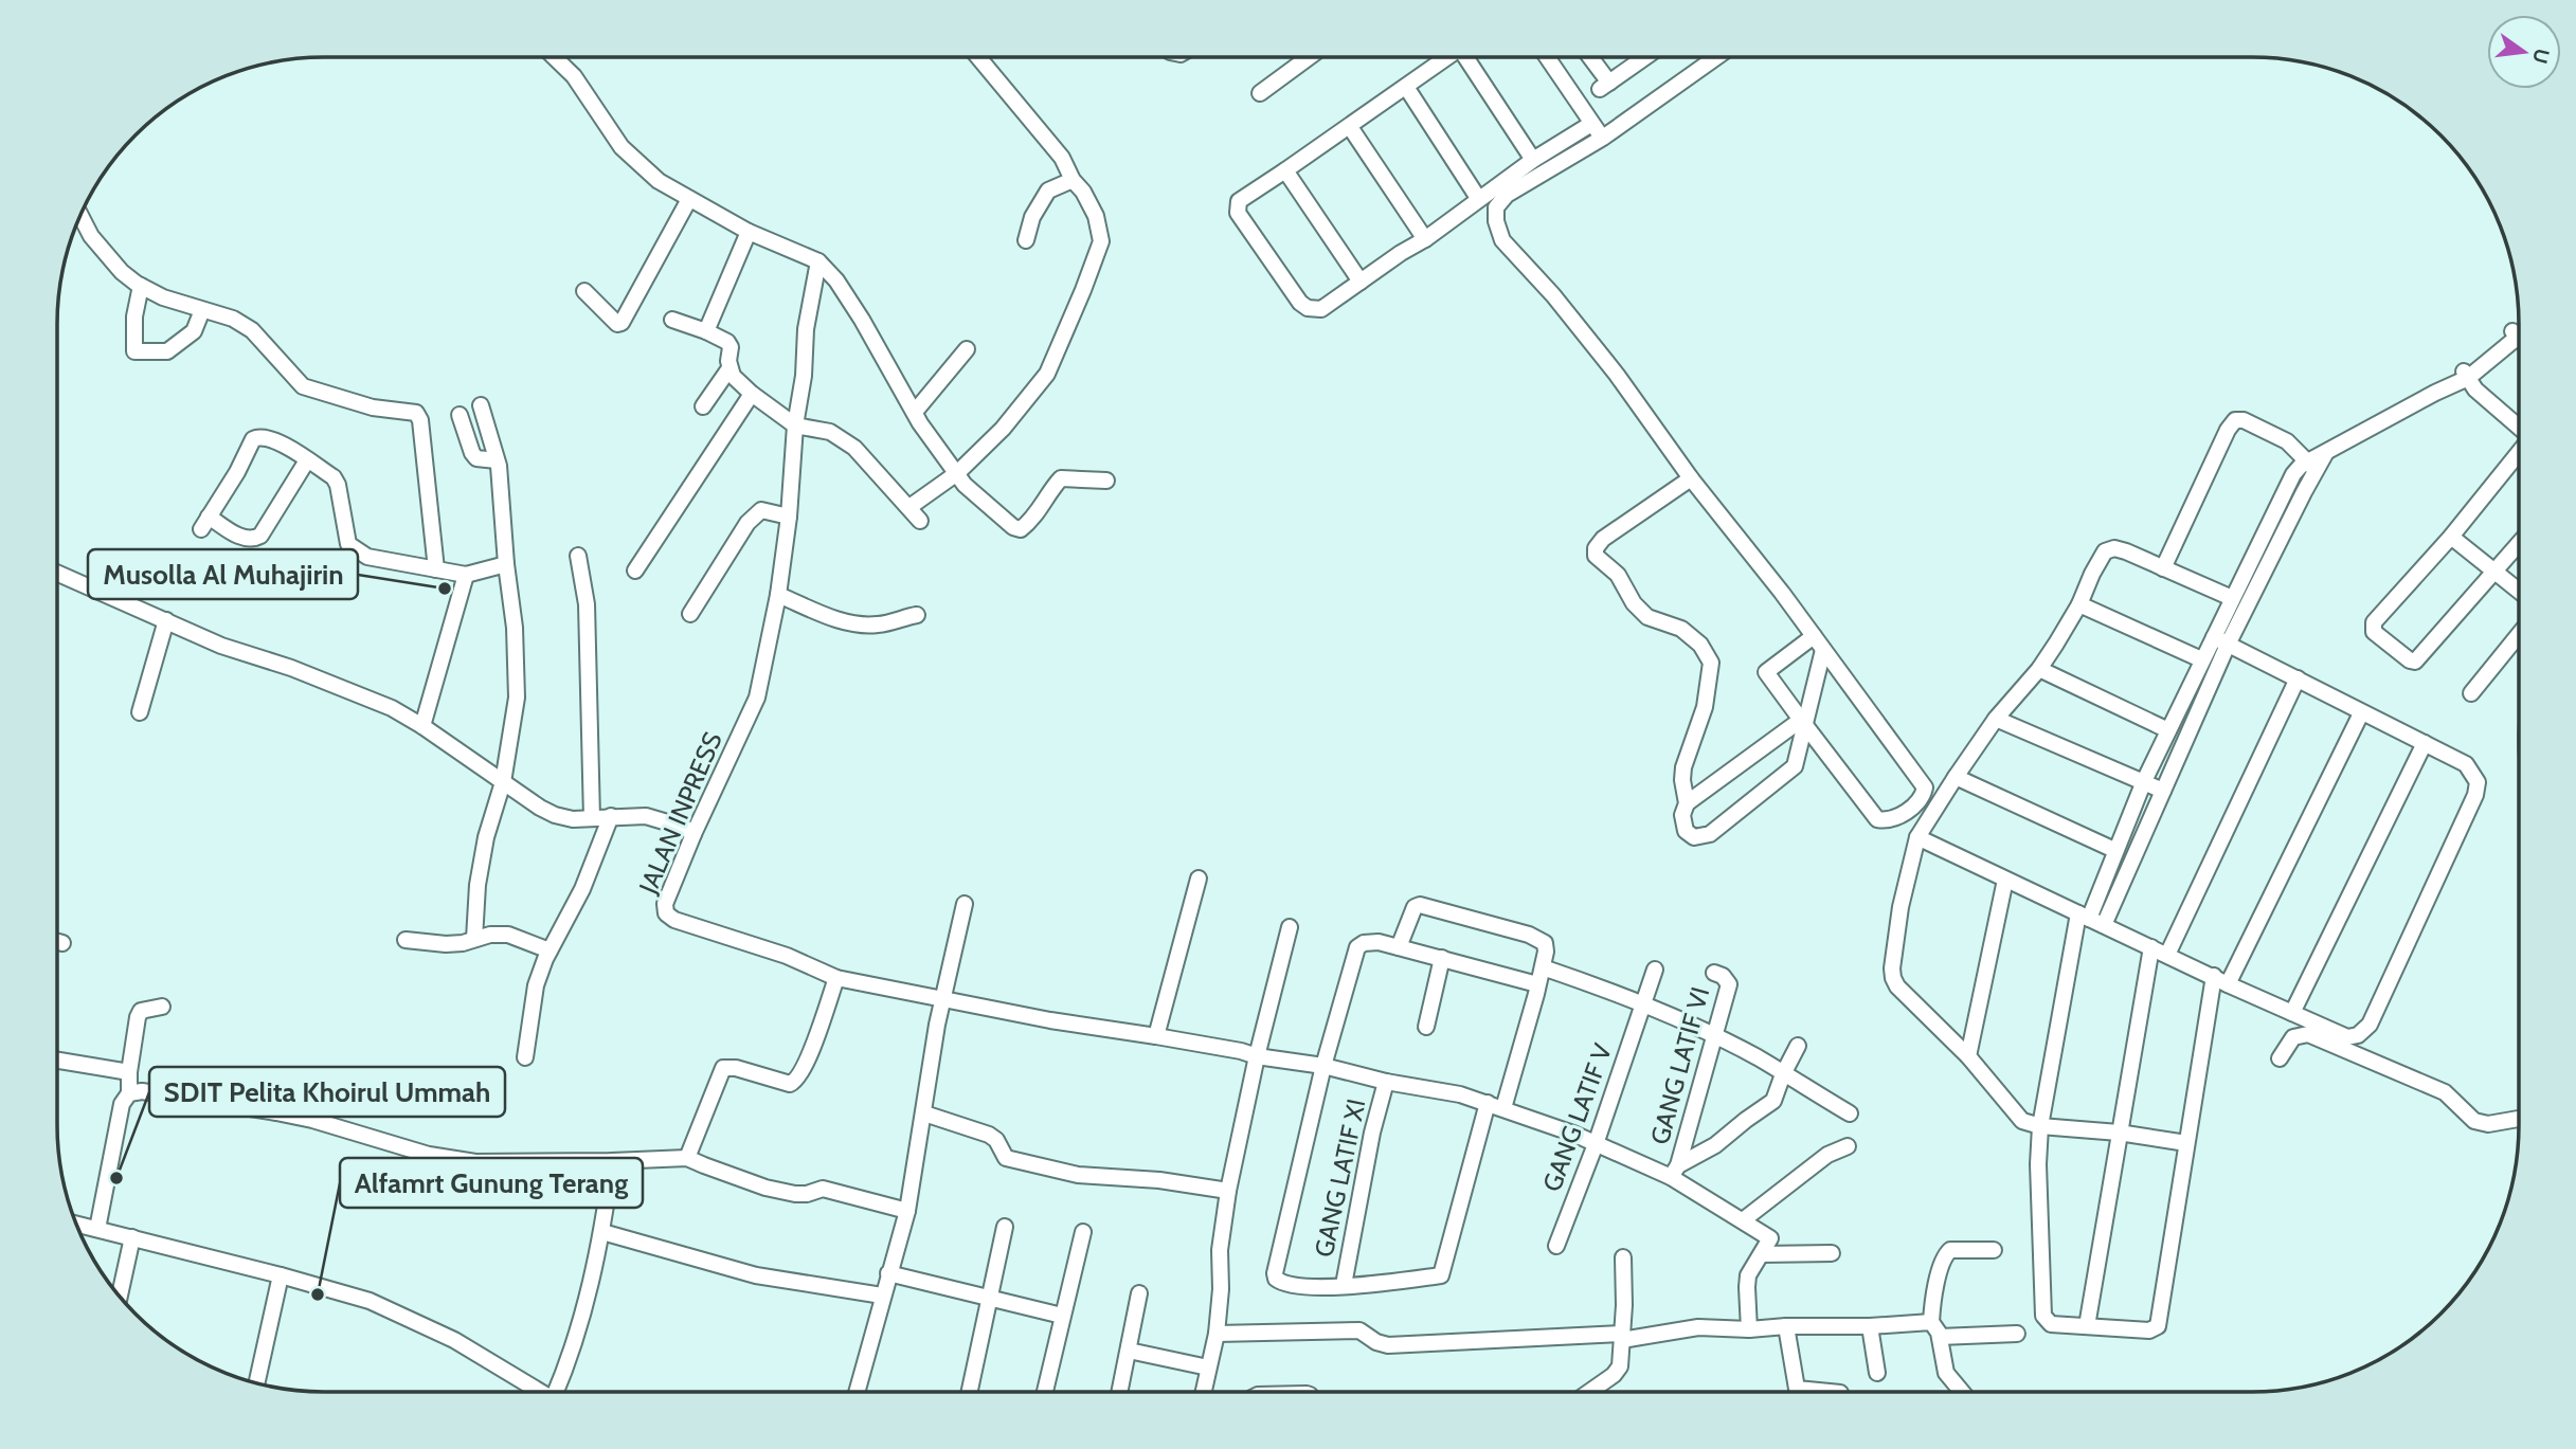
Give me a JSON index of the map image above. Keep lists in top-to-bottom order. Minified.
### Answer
{"streets":{"street":["JALAN INPRESS","GANG LATIF VI","GANG LATIF V","GANG LATIF XI"]},"crossings":[["JALAN INPRESS","GANG LATIF VI"],["JALAN INPRESS","GANG LATIF V"],["JALAN INPRESS","GANG LATIF XI"]],"places":["Musolla Al Muhajirin","SDIT Pelita Khoirul Ummah","Alfamrt Gunung Terang"],"north":"right"}
